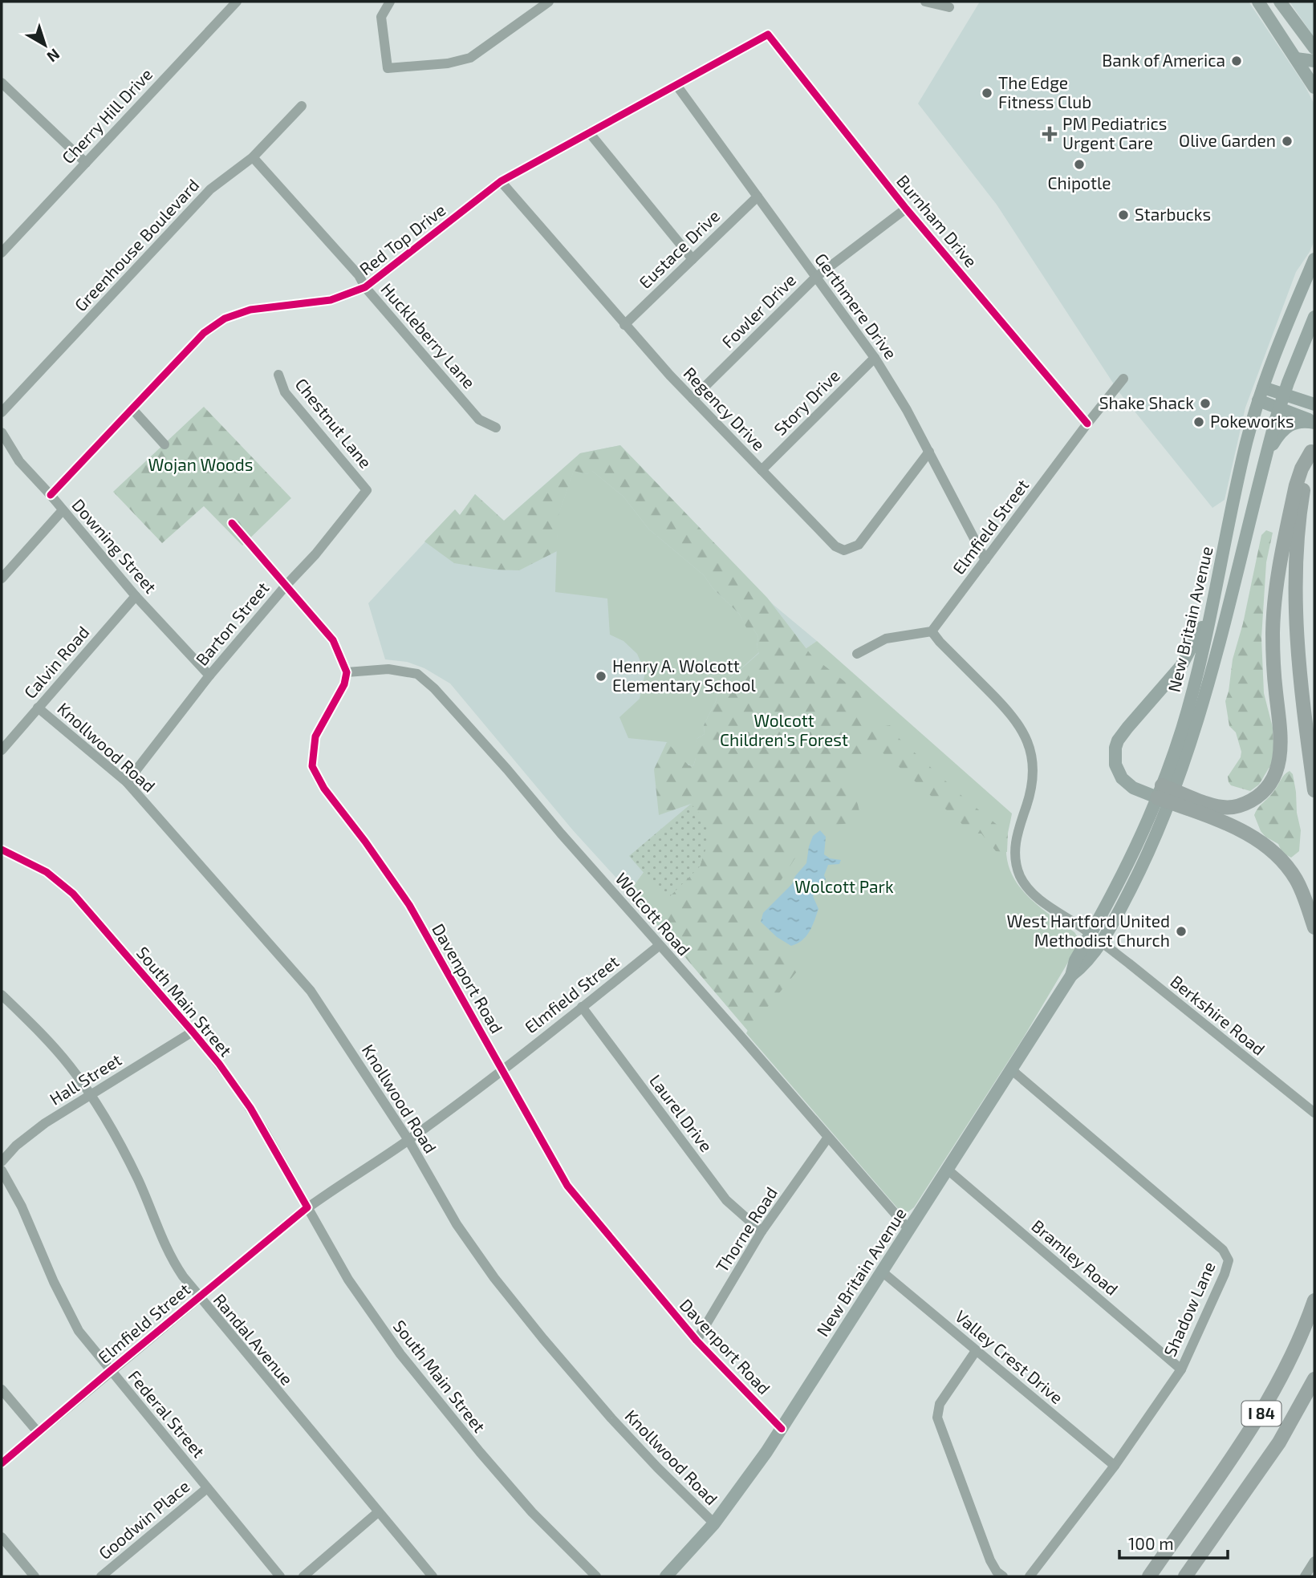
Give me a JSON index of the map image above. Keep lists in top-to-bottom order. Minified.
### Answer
{"streets":{"highway":["I 84"],"main road":["New Britain Avenue"],"street":["Cherry Hill Drive","Burnham Drive","Red Top Drive","Greenhouse Boulevard","Eustace Drive","Gerthmere Drive","Fowler Drive","Huckleberry Lane","Story Drive","Regency Drive","Chestnut Lane","Elmfield Street","Downing Street","Barton Street","Calvin Road","Knollwood Road","Wolcott Road","Davenport Road","South Main Street","Berkshire Road","Hall Street","Laurel Drive","Thorne Road","Bramley Road","Shadow Lane","Randal Avenue","Valley Crest Drive","Federal Street","Goodwin Place"]},"crossings":[["Burnham Drive","Red Top Drive"],["Burnham Drive","Fowler Drive"],["Burnham Drive","Elmfield Street"],["Red Top Drive","Gerthmere Drive"],["Red Top Drive","Huckleberry Lane"],["Red Top Drive","Regency Drive"],["Red Top Drive","Downing Street"],["Greenhouse Boulevard","Huckleberry Lane"],["Eustace Drive","Gerthmere Drive"],["Eustace Drive","Regency Drive"],["Gerthmere Drive","Fowler Drive"],["Gerthmere Drive","Story Drive"],["Gerthmere Drive","Regency Drive"],["Gerthmere Drive","Elmfield Street"],["Fowler Drive","Regency Drive"],["Story Drive","Regency Drive"],["Chestnut Lane","Barton Street"],["Elmfield Street","Knollwood Road"],["Elmfield Street","Wolcott Road"],["Elmfield Street","Davenport Road"],["Elmfield Street","South Main Street"],["Elmfield Street","Berkshire Road"],["Elmfield Street","Laurel Drive"],["Elmfield Street","Randal Avenue"],["Elmfield Street","Federal Street"],["Downing Street","Barton Street"],["Downing Street","Calvin Road"],["New Britain Avenue","Knollwood Road"],["New Britain Avenue","Wolcott Road"],["New Britain Avenue","Davenport Road"],["New Britain Avenue","Berkshire Road"],["New Britain Avenue","Bramley Road"],["New Britain Avenue","Shadow Lane"],["New Britain Avenue","Valley Crest Drive"],["Barton Street","Knollwood Road"],["Calvin Road","Knollwood Road"],["Wolcott Road","Davenport Road"],["Wolcott Road","Thorne Road"],["Davenport Road","Thorne Road"],["South Main Street","Hall Street"],["Hall Street","Randal Avenue"],["Laurel Drive","Thorne Road"],["Bramley Road","Shadow Lane"],["Shadow Lane","Valley Crest Drive"],["Federal Street","Goodwin Place"]],"parks":["Wojan Woods","Wolcott Children's Forest","Wolcott Park"],"places":{"other":["Bank of America","The Edge Fitness Club","Olive Garden","Chipotle","Starbucks","Shake Shack","Pokeworks","Henry A. Wolcott Elementary School","West Hartford United Methodist Church"],"health":["PM Pediatrics Urgent Care"]},"scale_bar":"100 m","north":"bottom right"}
